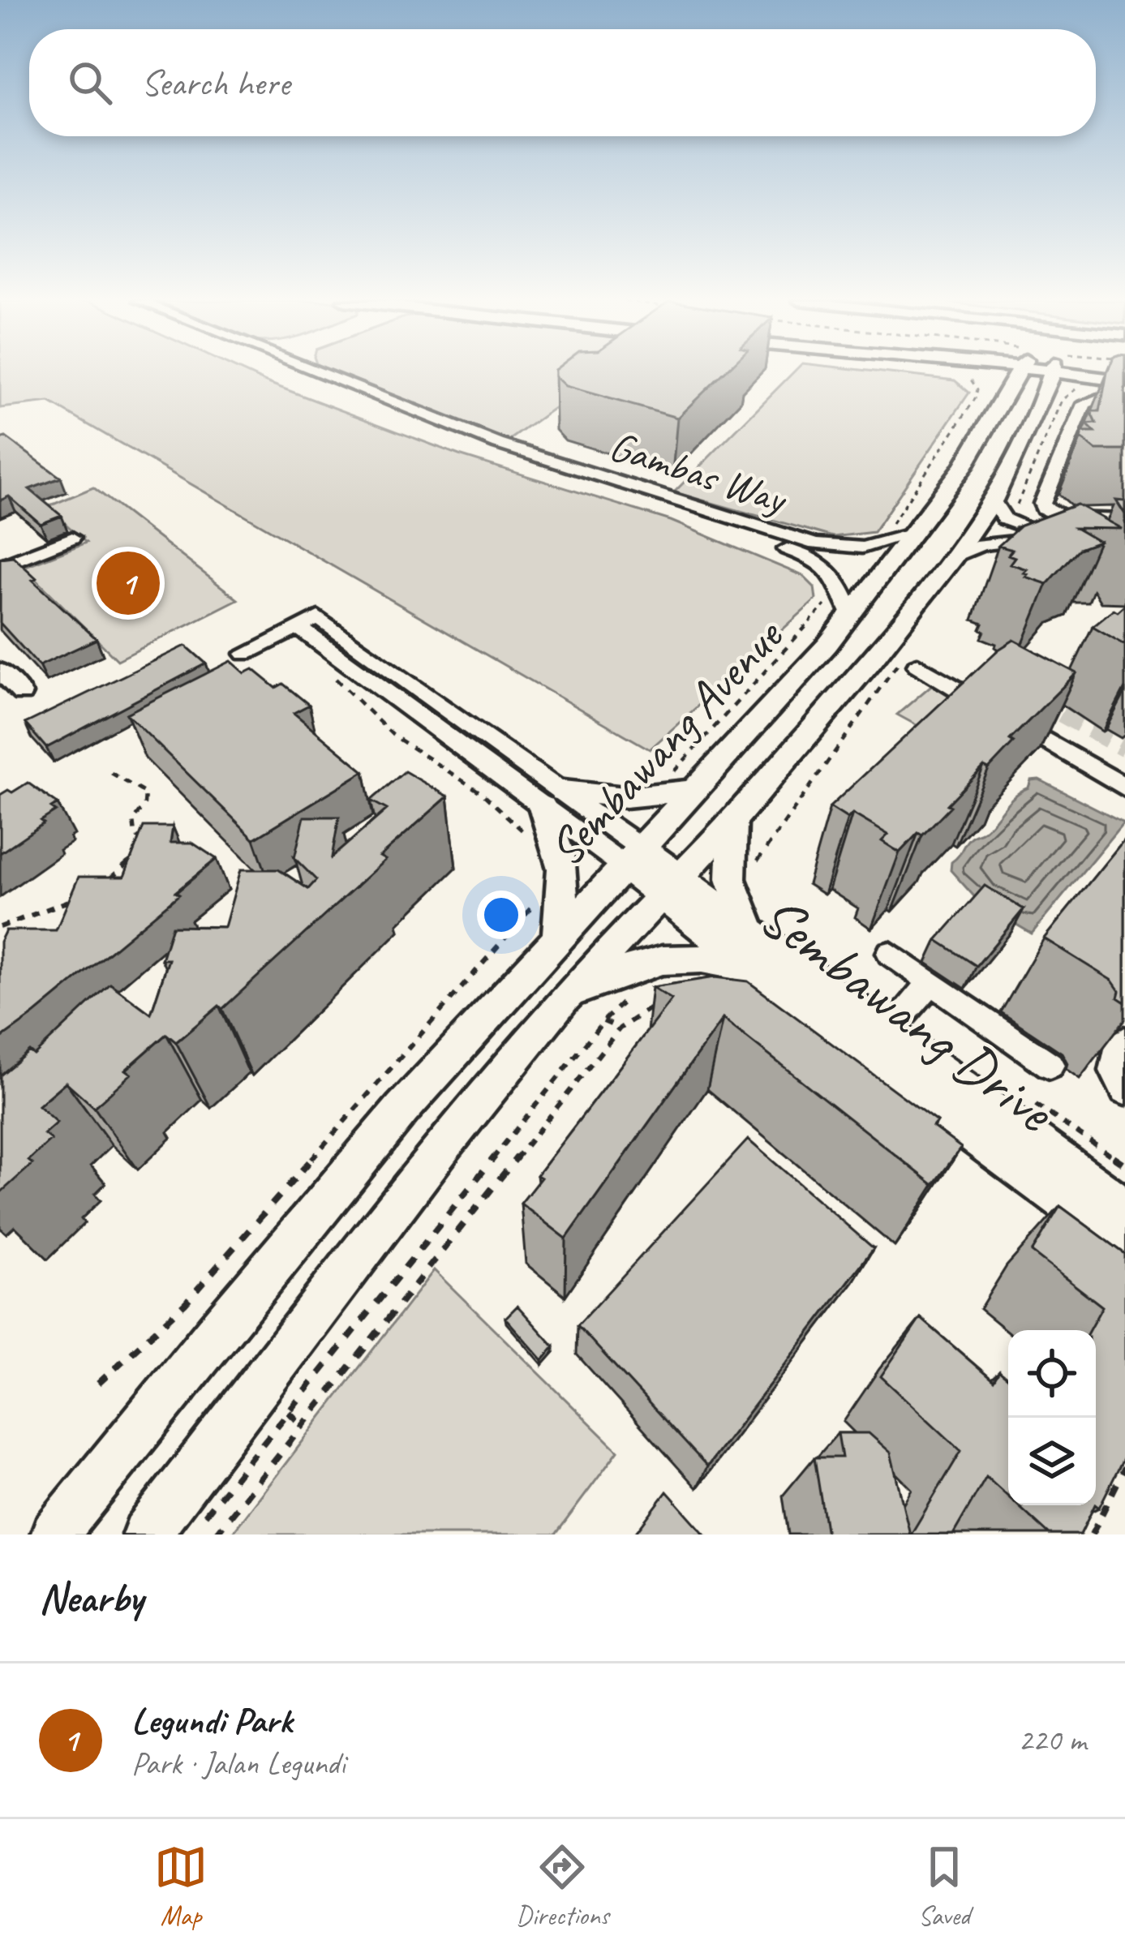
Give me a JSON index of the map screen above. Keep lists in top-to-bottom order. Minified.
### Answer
{"streets":{"main road":["Sembawang Avenue","Sembawang Drive"],"street":["Gambas Way"]},"crossings":[["Gambas Way","Sembawang Avenue"],["Sembawang Avenue","Sembawang Drive"]],"page":{"search":"Search here","pins":"1","heading":"Nearby","list":[{"mark":"1","name":"Legundi Park","note":"Park · Jalan Legundi","value":"220 m"}],"nav":["Map","Directions","Saved"]}}
